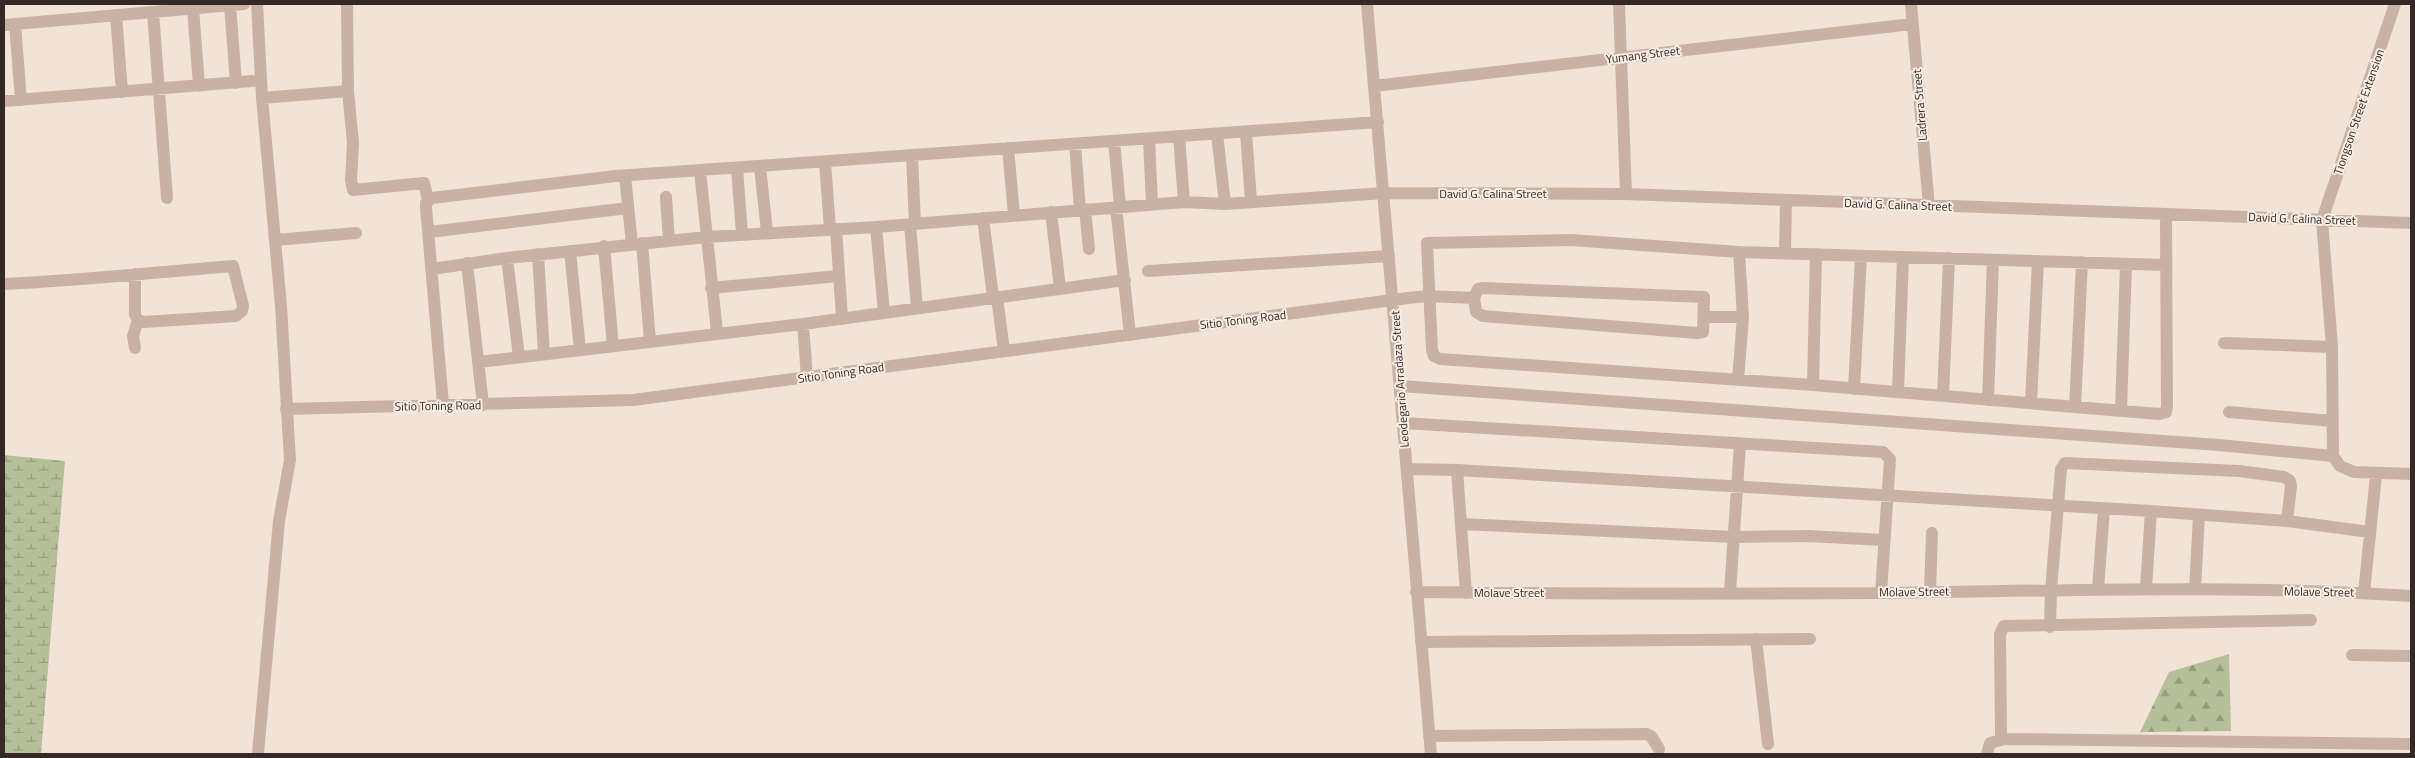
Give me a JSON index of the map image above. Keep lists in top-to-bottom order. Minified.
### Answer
{"streets":{"street":["Yumang Street","Ladrera Street","Tiongson Street Extension","David G. Calina Street","Sitio Toning Road","Leodegario Arradaza Street","Molave Street"]},"crossings":[["Yumang Street","Ladrera Street"],["Yumang Street","Leodegario Arradaza Street"],["Ladrera Street","David G. Calina Street"],["Tiongson Street Extension","David G. Calina Street"],["David G. Calina Street","Leodegario Arradaza Street"],["Sitio Toning Road","Leodegario Arradaza Street"],["Leodegario Arradaza Street","Molave Street"]]}
